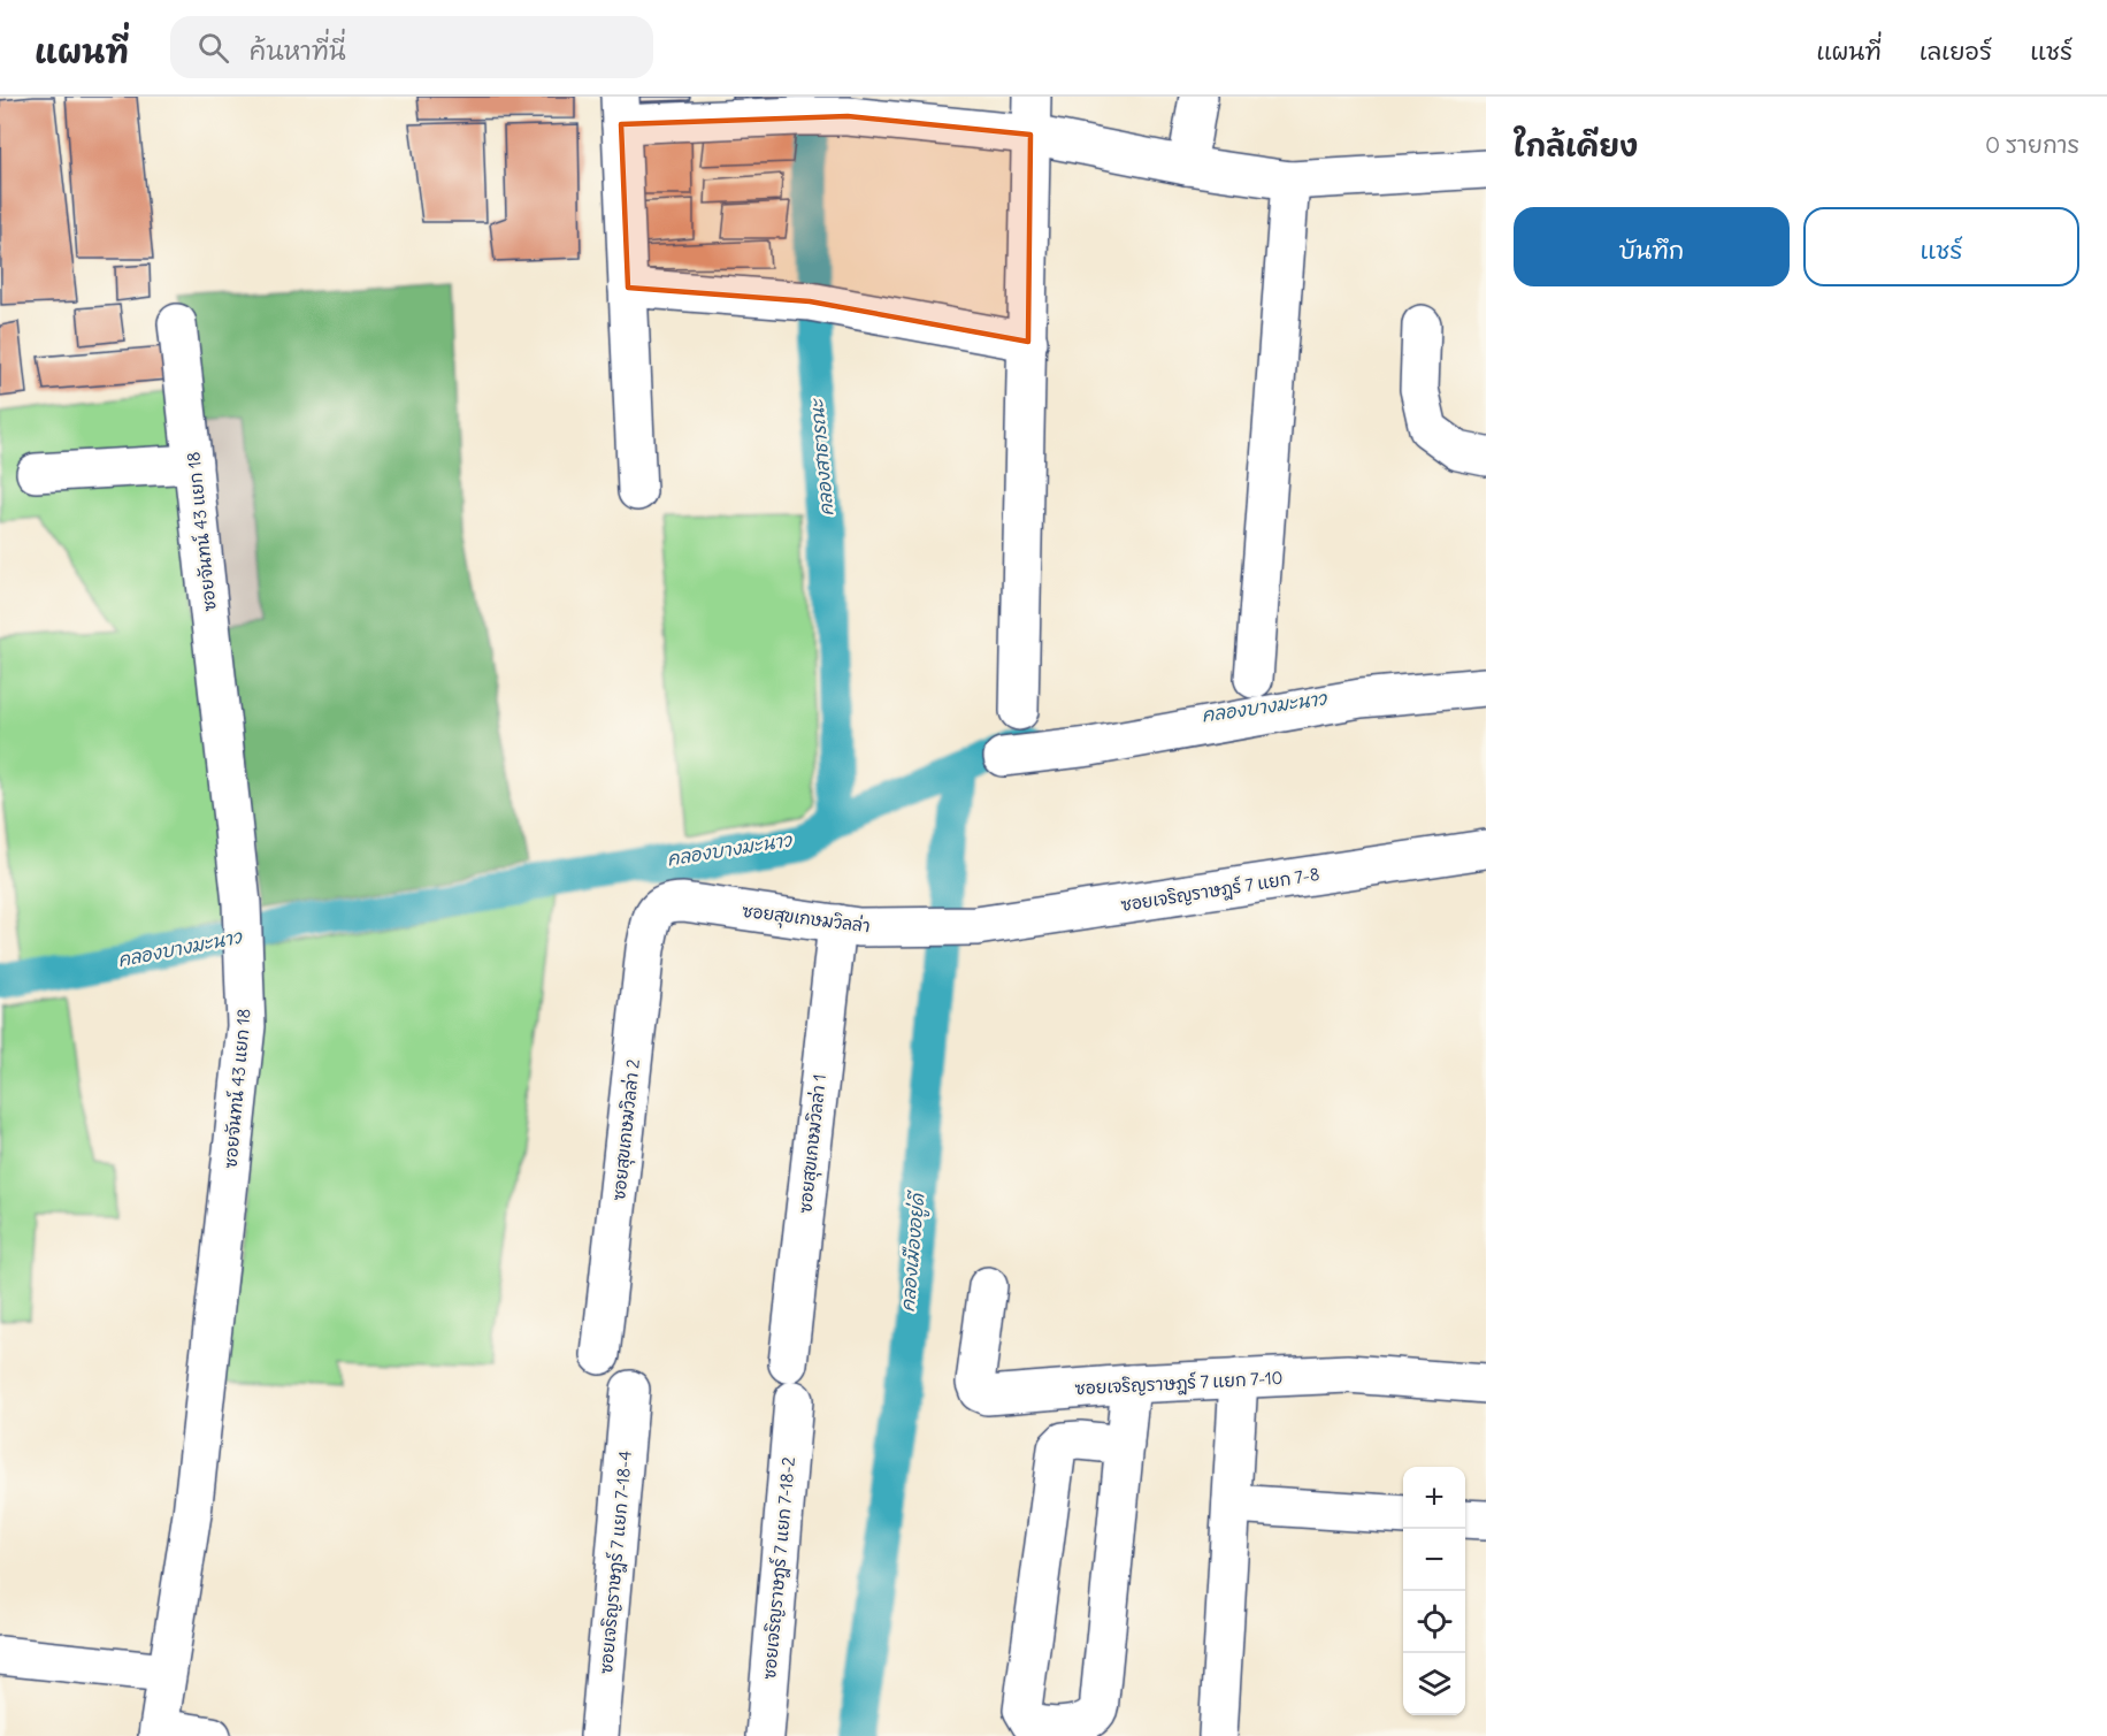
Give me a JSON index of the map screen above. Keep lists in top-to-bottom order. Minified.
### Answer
{"streets":{"street":["ซอยจันทน์ 43 แยก 18","ซอยเจริญราษฎร์ 7 แยก 7-8","ซอยสุขเกษมวิลล่า","ซอยสุขเกษมวิลล่า 2","ซอยสุขเกษมวิลล่า 1","ซอยเจริญราษฎร์ 7 แยก 7-10","ซอยเจริญราษฎร์ 7 แยก 7-18-4","ซอยเจริญราษฎร์ 7 แยก 7-18-2"]},"crossings":[["ซอยเจริญราษฎร์ 7 แยก 7-8","ซอยสุขเกษมวิลล่า"],["ซอยสุขเกษมวิลล่า","ซอยสุขเกษมวิลล่า 2"],["ซอยสุขเกษมวิลล่า","ซอยสุขเกษมวิลล่า 1"]],"water":["คลองสาธารณะ","คลองบางมะนาว","คลองเมืองอยู่ดี"],"page":{"header":"แผนที่","search":"ค้นหาที่นี่","nav":["แผนที่","เลเยอร์","แชร์"],"heading":["ใกล้เคียง","0 รายการ"],"buttons":["บันทึก","แชร์"],"map_buttons":["+","−"]}}
